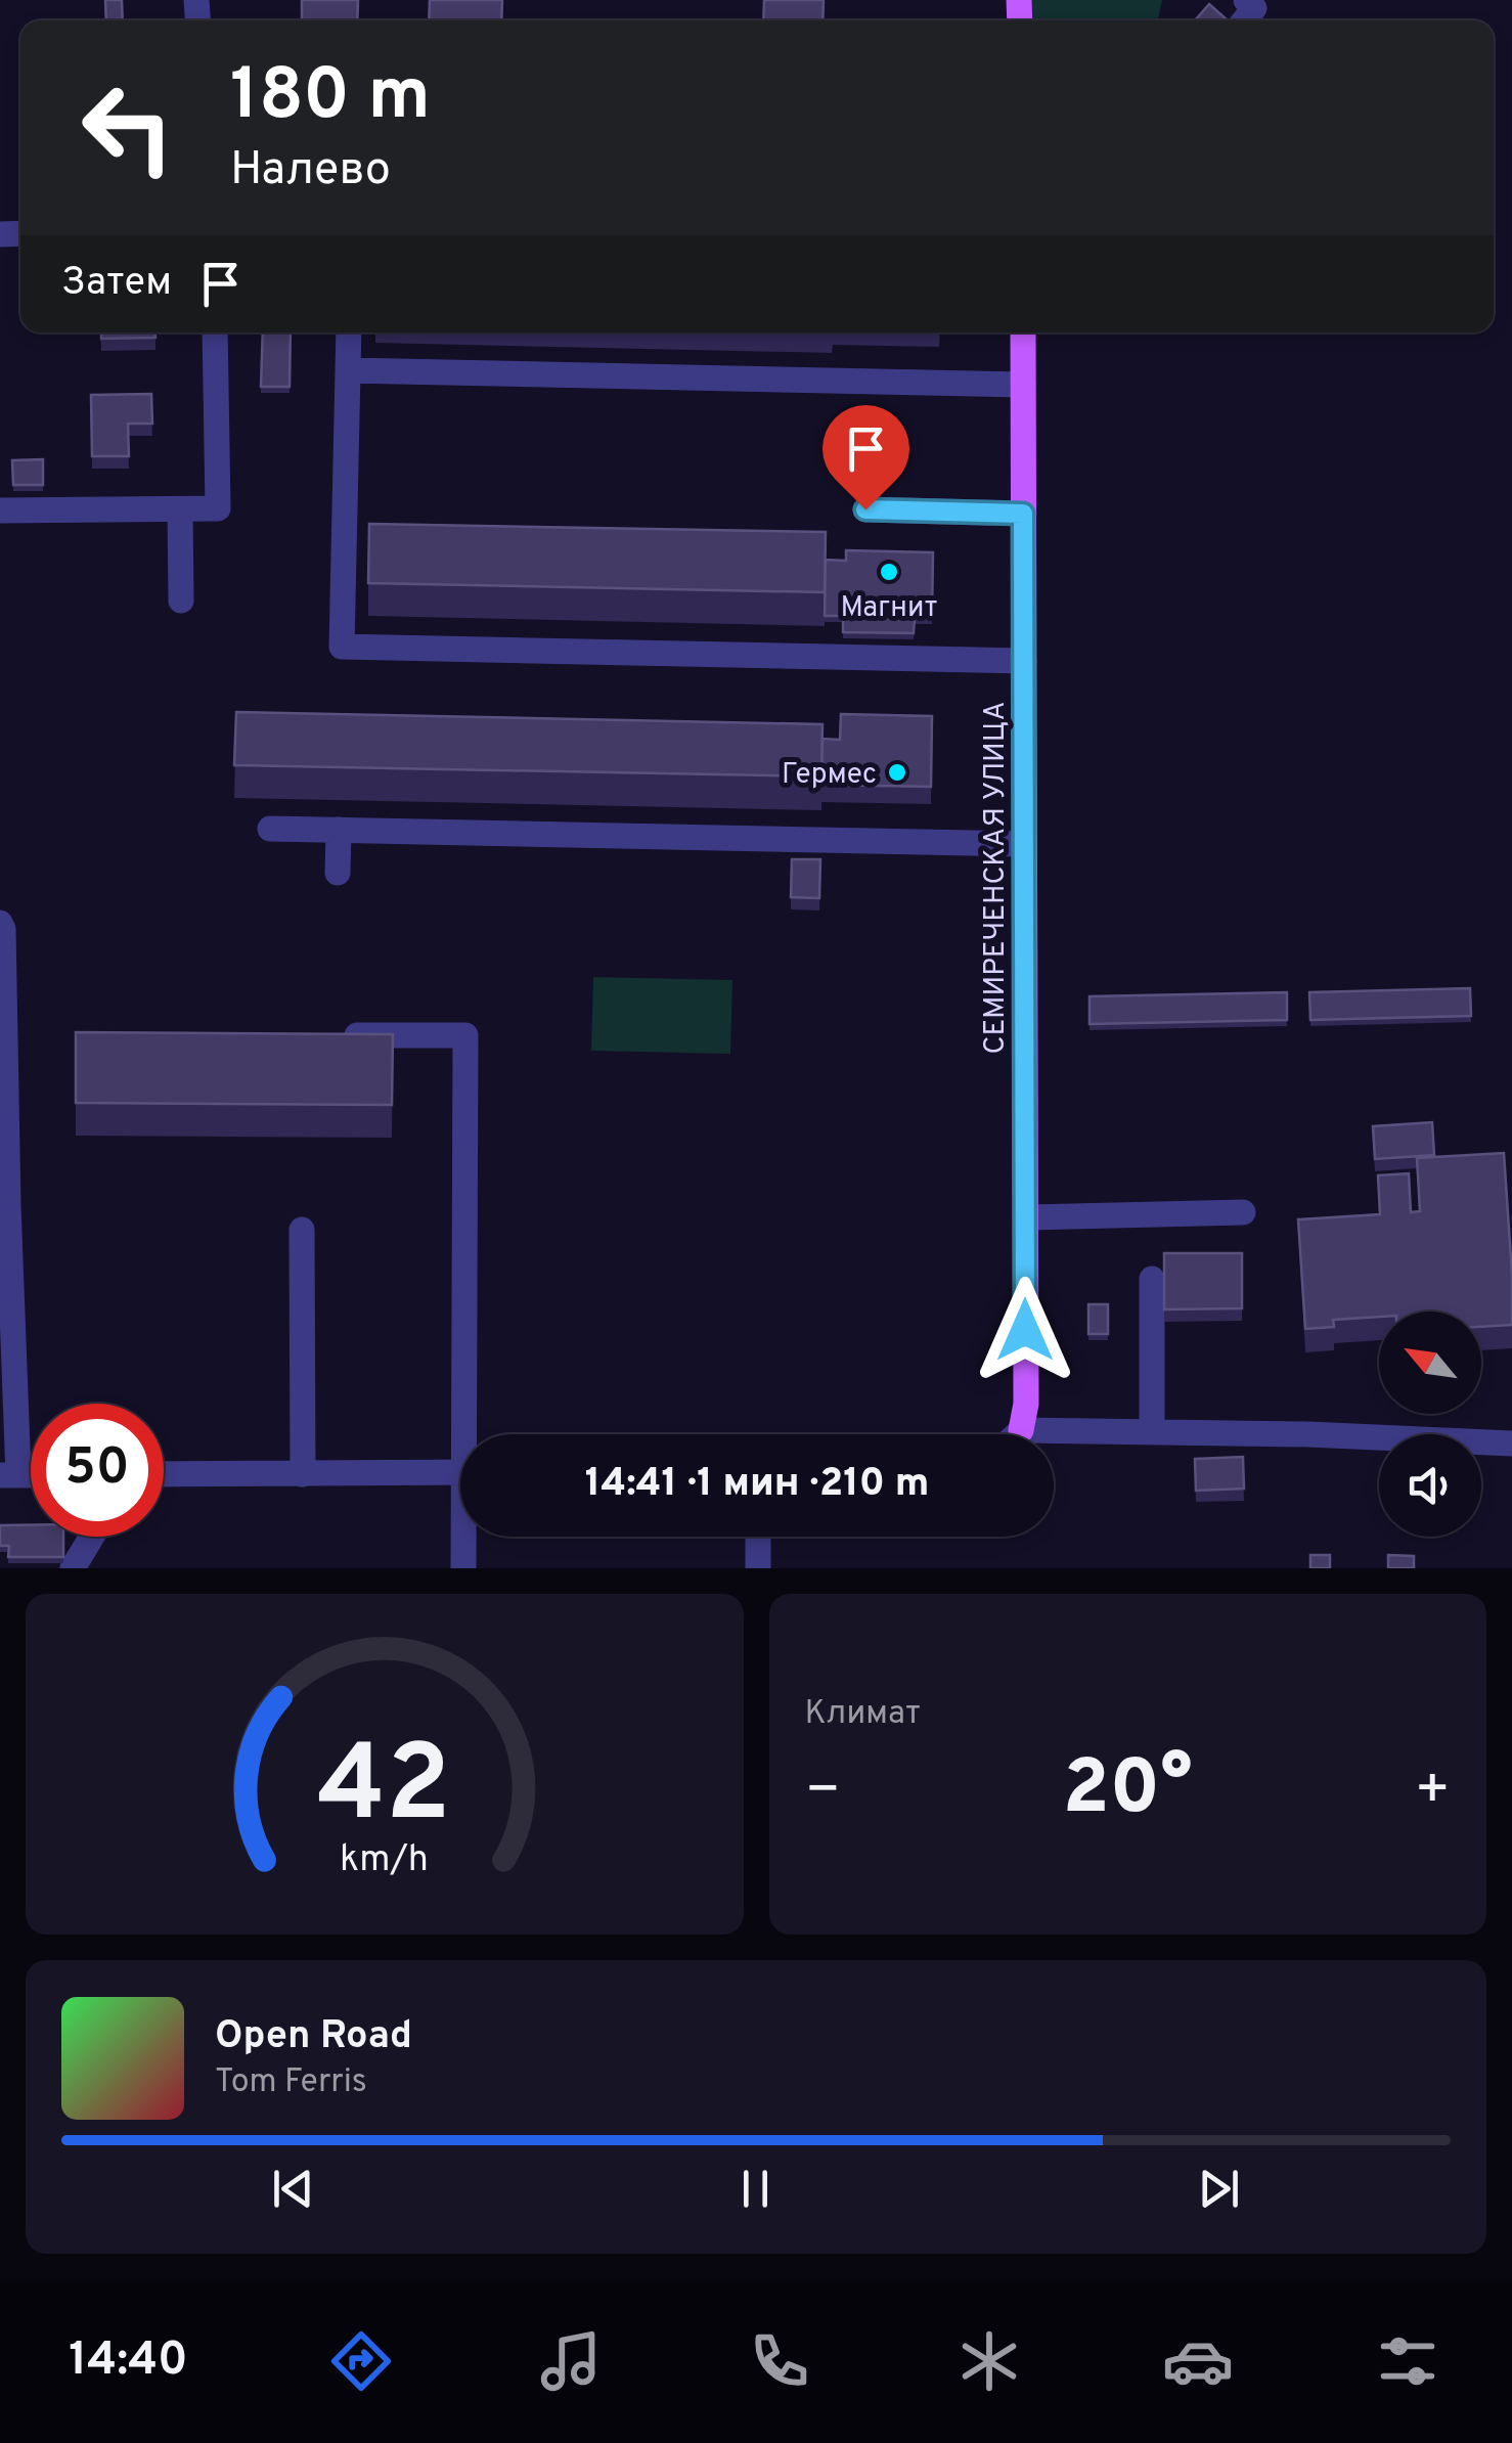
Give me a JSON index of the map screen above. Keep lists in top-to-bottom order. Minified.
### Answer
{"streets":{"main road":["СЕМИРЕЧЕНСКАЯ УЛИЦА"]},"places":["Магнит","Гермес"],"north":"top left","page":{"turn":["180 m","Налево"],"then":"Затем","limit":"50","trip":"14:41 · 1 мин · 210 m","tile":"Климат","heat":["−","20°","+"],"song":["Open Road","Tom Ferris"],"tabs":"14:40","gauge":["42","km/h"]}}
